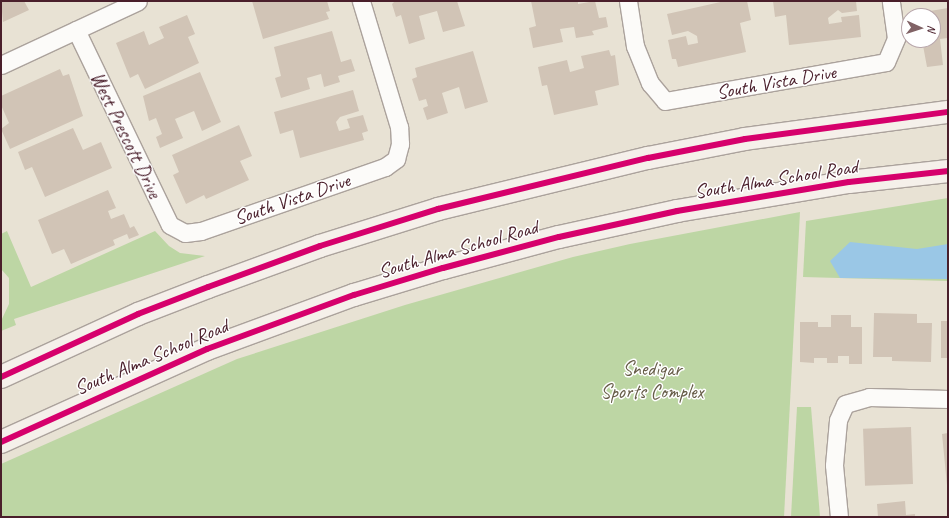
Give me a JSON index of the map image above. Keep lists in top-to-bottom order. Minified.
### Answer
{"streets":{"main road":["South Alma School Road"],"street":["South Vista Drive","West Prescott Drive"]},"crossings":[["South Vista Drive","West Prescott Drive"]],"parks":["Snedigar Sports Complex"],"north":"right"}
